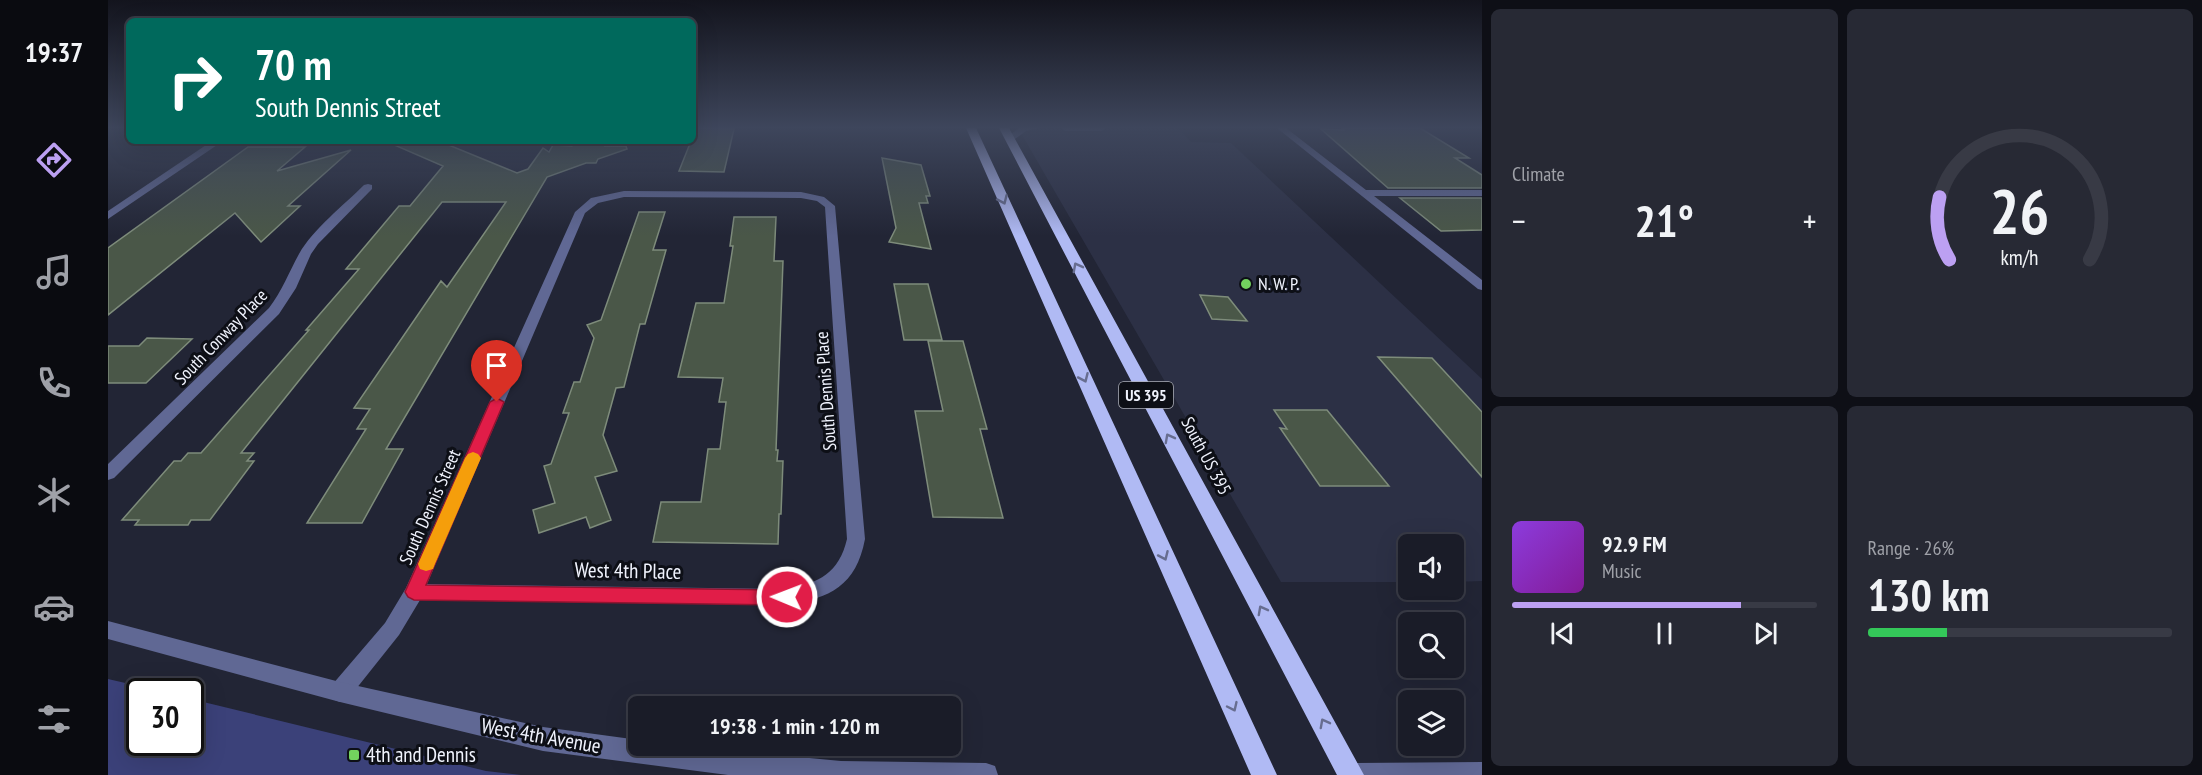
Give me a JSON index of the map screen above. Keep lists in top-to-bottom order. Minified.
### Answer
{"streets":{"highway":["US 395","South US 395"],"street":["South Conway Place","South Dennis Place","South Dennis Street","West 4th Place","West 4th Avenue"]},"crossings":[["South Dennis Place","South Dennis Street"],["South Dennis Place","West 4th Place"],["South Dennis Street","West 4th Place"],["South Dennis Street","West 4th Avenue"]],"places":{"other":["N. W. P."],"transit":["4th and Dennis"]},"page":{"tabs":"19:37","tile":["Climate",["Range · 26%","130 km"]],"turn":["70 m","South Dennis Street"],"heat":["−","21°","+"],"song":["92.9 FM","Music"],"limit":"30","trip":"19:38 · 1 min · 120 m","gauge":["26","km/h"]}}
